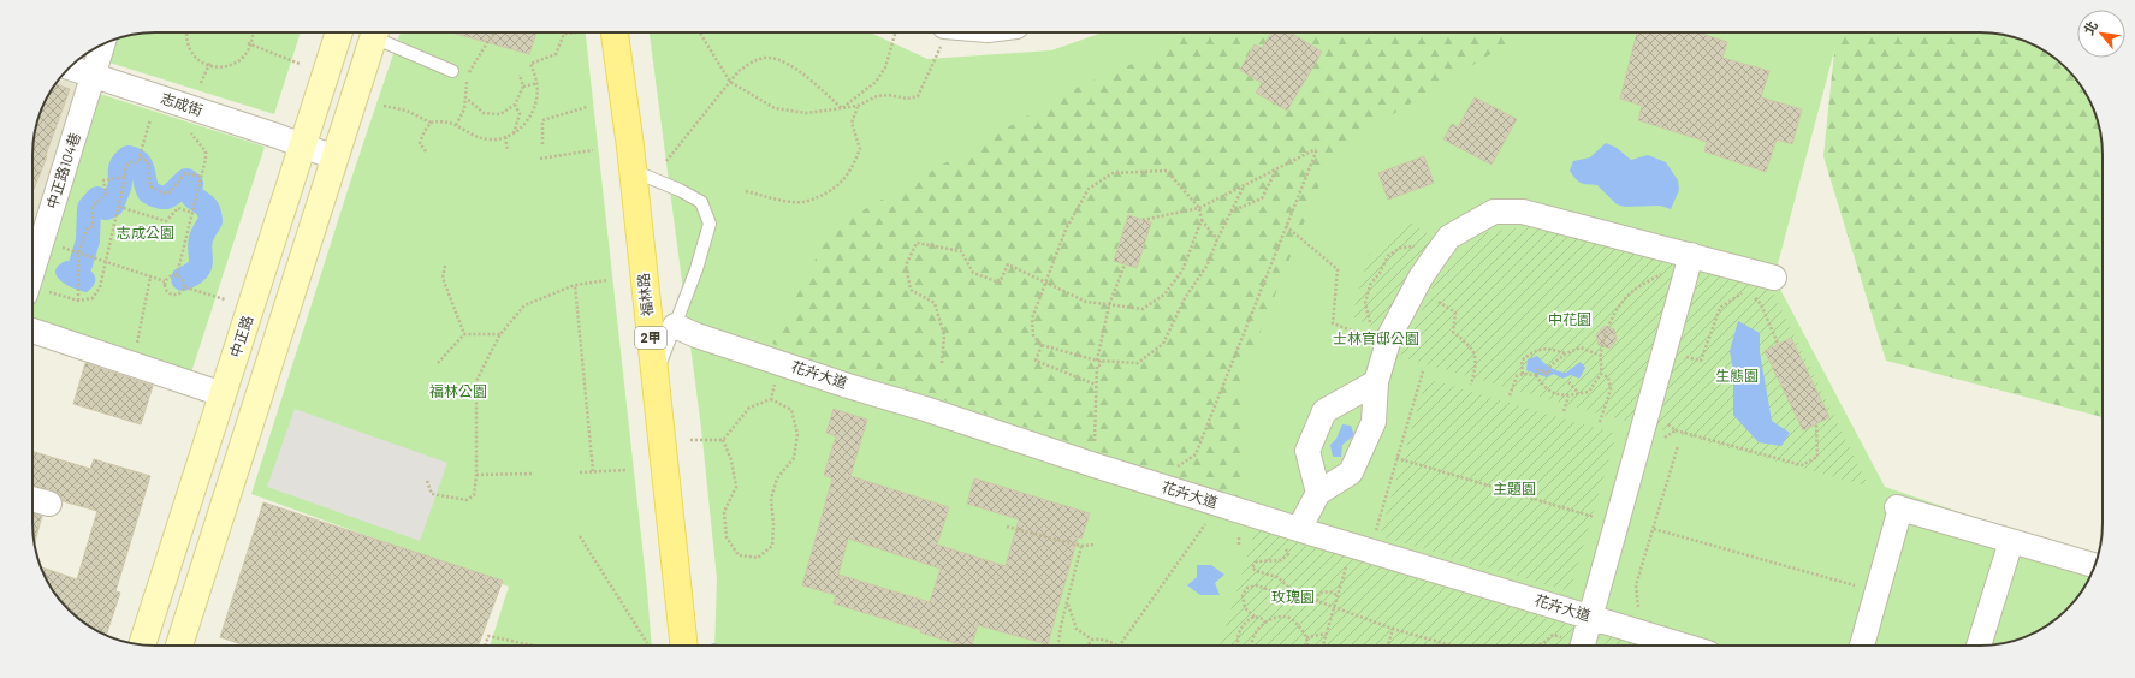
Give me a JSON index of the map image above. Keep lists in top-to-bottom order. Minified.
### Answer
{"streets":{"main road":["福林路","中正路","2甲"],"street":["志成街","中正路104巷","花卉大道"]},"crossings":[["志成街","中正路104巷"],["志成街","中正路"]],"parks":["志成公園","中花園","士林官邸公園","生態園","福林公園","主題園","玫瑰園"],"north":"top left"}
